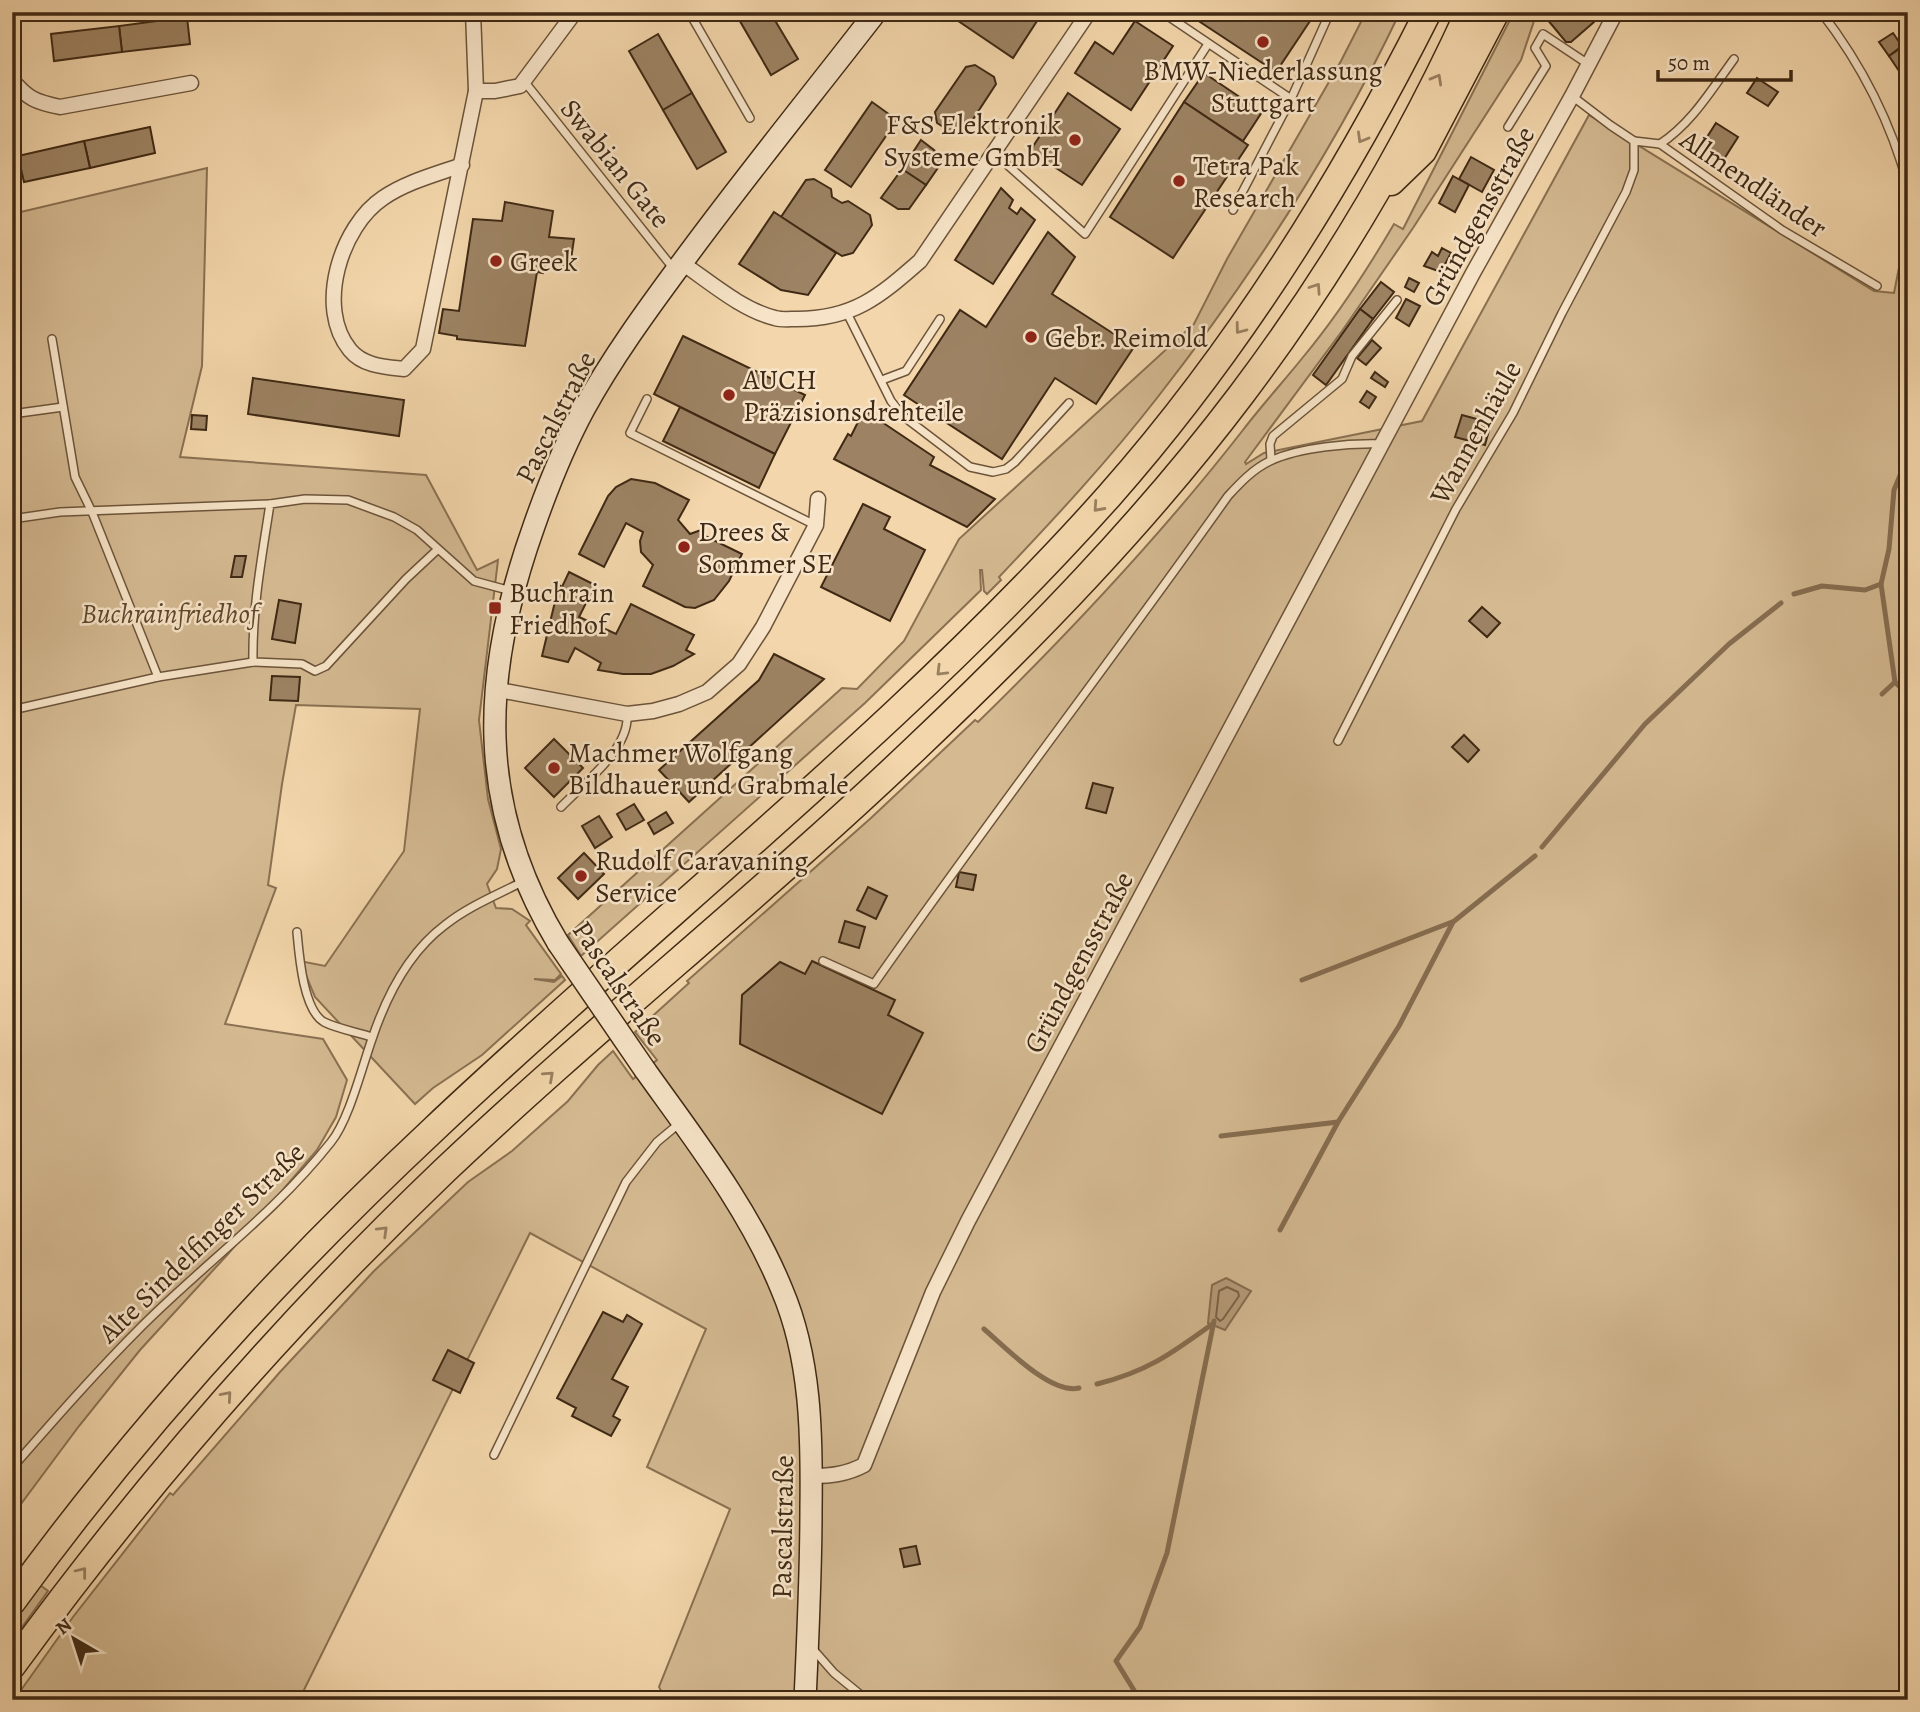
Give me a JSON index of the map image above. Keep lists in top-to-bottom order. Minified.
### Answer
{"streets":{"street":["Gründgensstraße","Pascalstraße"],"lane":["Swabian Gate","Allmendländer","Wannenhäule","Alte Sindelfinger Straße"]},"crossings":[["Swabian Gate","Pascalstraße"],["Allmendländer","Gründgensstraße"],["Allmendländer","Wannenhäule"],["Gründgensstraße","Pascalstraße"],["Pascalstraße","Alte Sindelfinger Straße"]],"parks":["Buchrainfriedhof"],"places":{"other":["BMW-Niederlassung Stuttgart","F&S Elektronik Systeme GmbH","Tetra Pak Research","Greek","Gebr. Reimold","AUCH Präzisionsdrehteile","Drees & Sommer SE","Machmer Wolfgang Bildhauer und Grabmale","Rudolf Caravaning Service"],"transit":["Buchrain Friedhof"]},"scale_bar":"50 m","north":"top left"}
